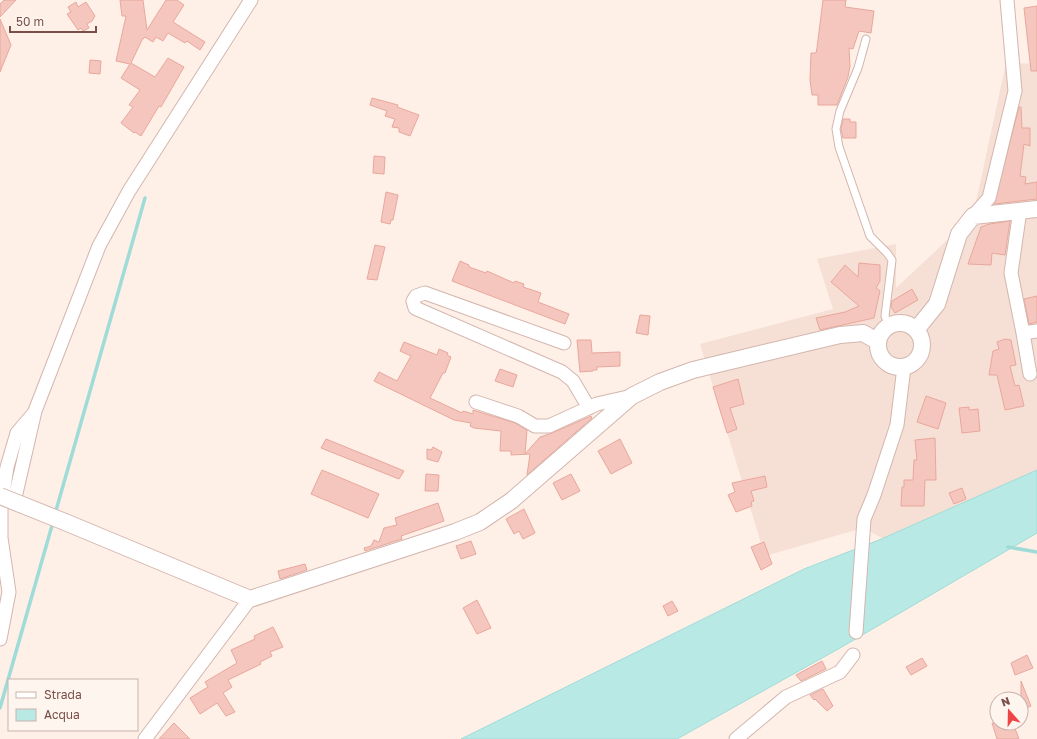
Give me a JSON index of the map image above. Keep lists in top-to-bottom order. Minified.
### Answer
{"legend":["Strada","Acqua"],"scale_bar":"50 m","north":"top"}
